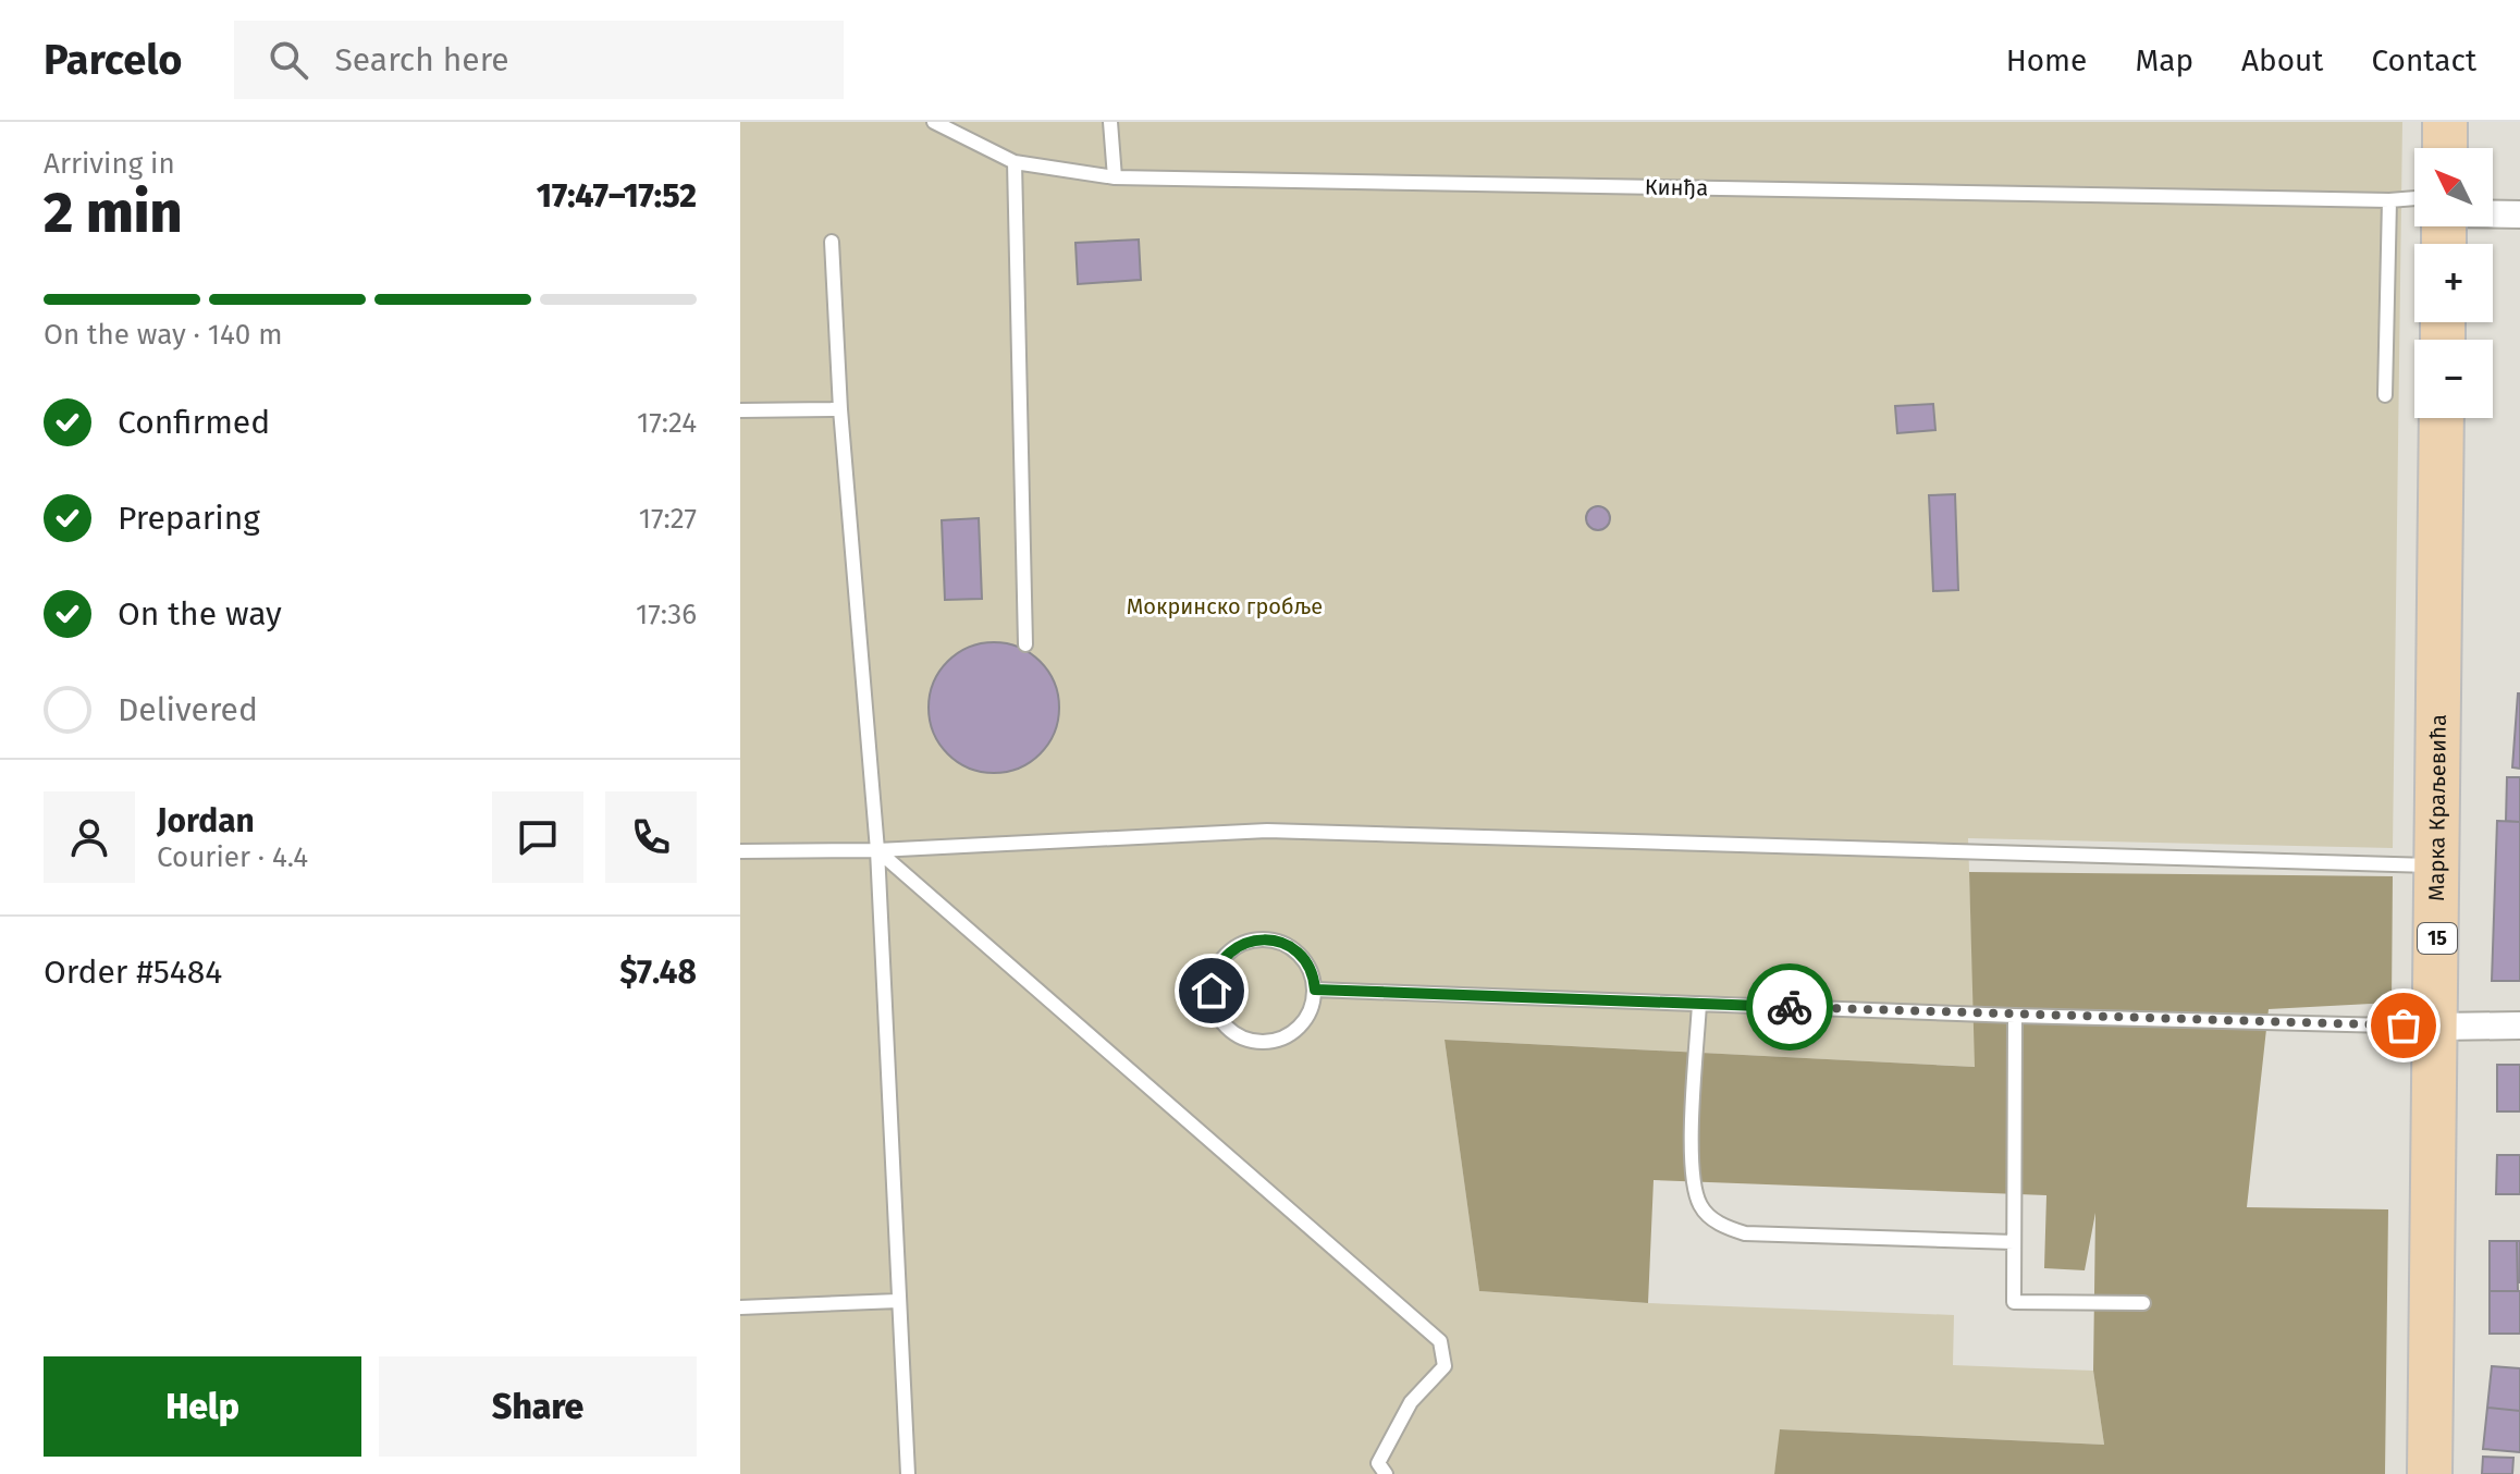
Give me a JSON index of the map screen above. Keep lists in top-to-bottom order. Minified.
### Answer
{"streets":{"main road":["Марка Краљевића","15"],"lane":["Кинђа"]},"parks":["Мокринско гробље"],"north":"top left","page":{"header":"Parcelo","search":"Search here","nav":["Home","Map","About","Contact"],"heading":["2 min","Arriving in","17:47–17:52"],"panel":["Jordan","Courier · 4.4","Order #5484","$7.48"],"map_buttons":["+","−"],"bar":"On the way · 140 m","list":[["Confirmed","17:24"],["Preparing","17:27"],["On the way","17:36"],"Delivered"],"buttons":["Help","Share"]}}
